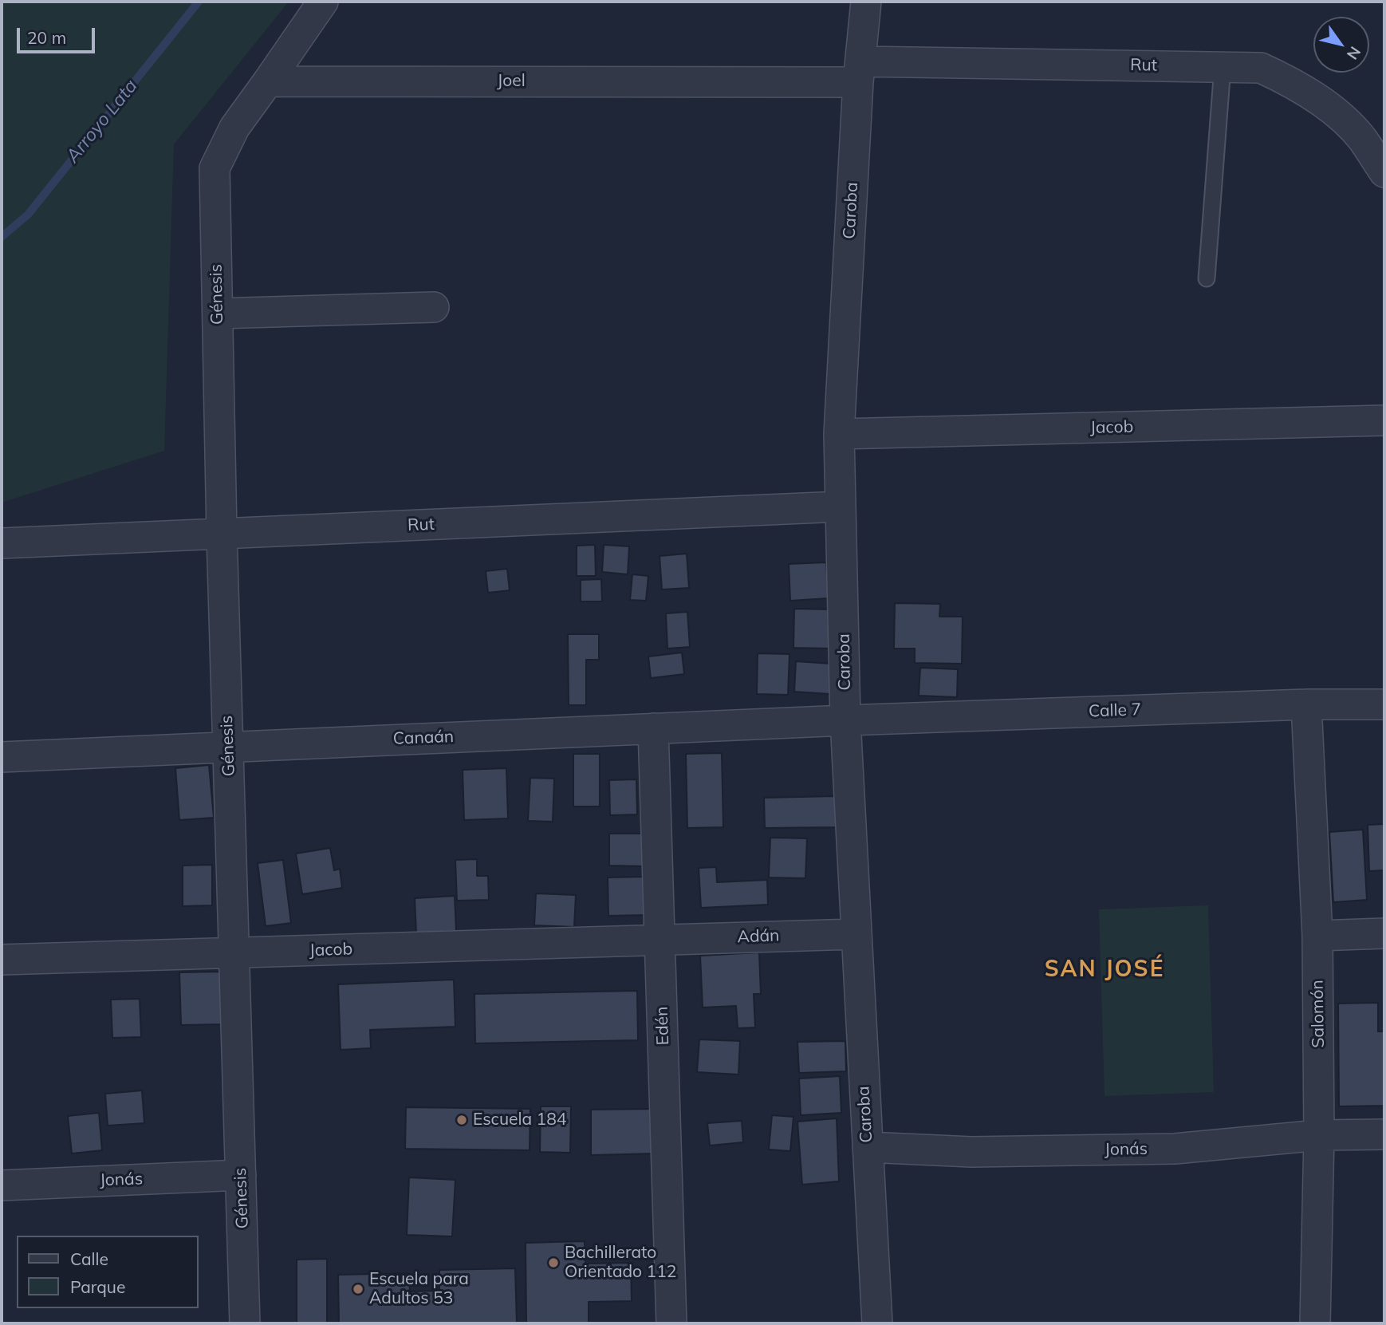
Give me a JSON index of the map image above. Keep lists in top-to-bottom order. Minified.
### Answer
{"streets":{"street":["Rut","Joel","Caroba","Génesis","Jacob","Calle 7","Canaán","Adán","Salomón","Edén","Jonás"]},"crossings":[["Rut","Joel"],["Rut","Caroba"],["Rut","Génesis"],["Joel","Caroba"],["Joel","Génesis"],["Caroba","Jacob"],["Caroba","Calle 7"],["Caroba","Canaán"],["Caroba","Adán"],["Caroba","Jonás"],["Génesis","Jacob"],["Génesis","Canaán"],["Génesis","Jonás"],["Jacob","Adán"],["Jacob","Edén"],["Calle 7","Canaán"],["Calle 7","Salomón"],["Canaán","Edén"],["Adán","Edén"],["Salomón","Jonás"]],"districts":["SAN JOSÉ"],"water":["Arroyo Lata"],"places":["Escuela 184","Bachillerato Orientado 112","Escuela para Adultos 53"],"legend":["Calle","Parque"],"scale_bar":"20 m","north":"bottom right"}
